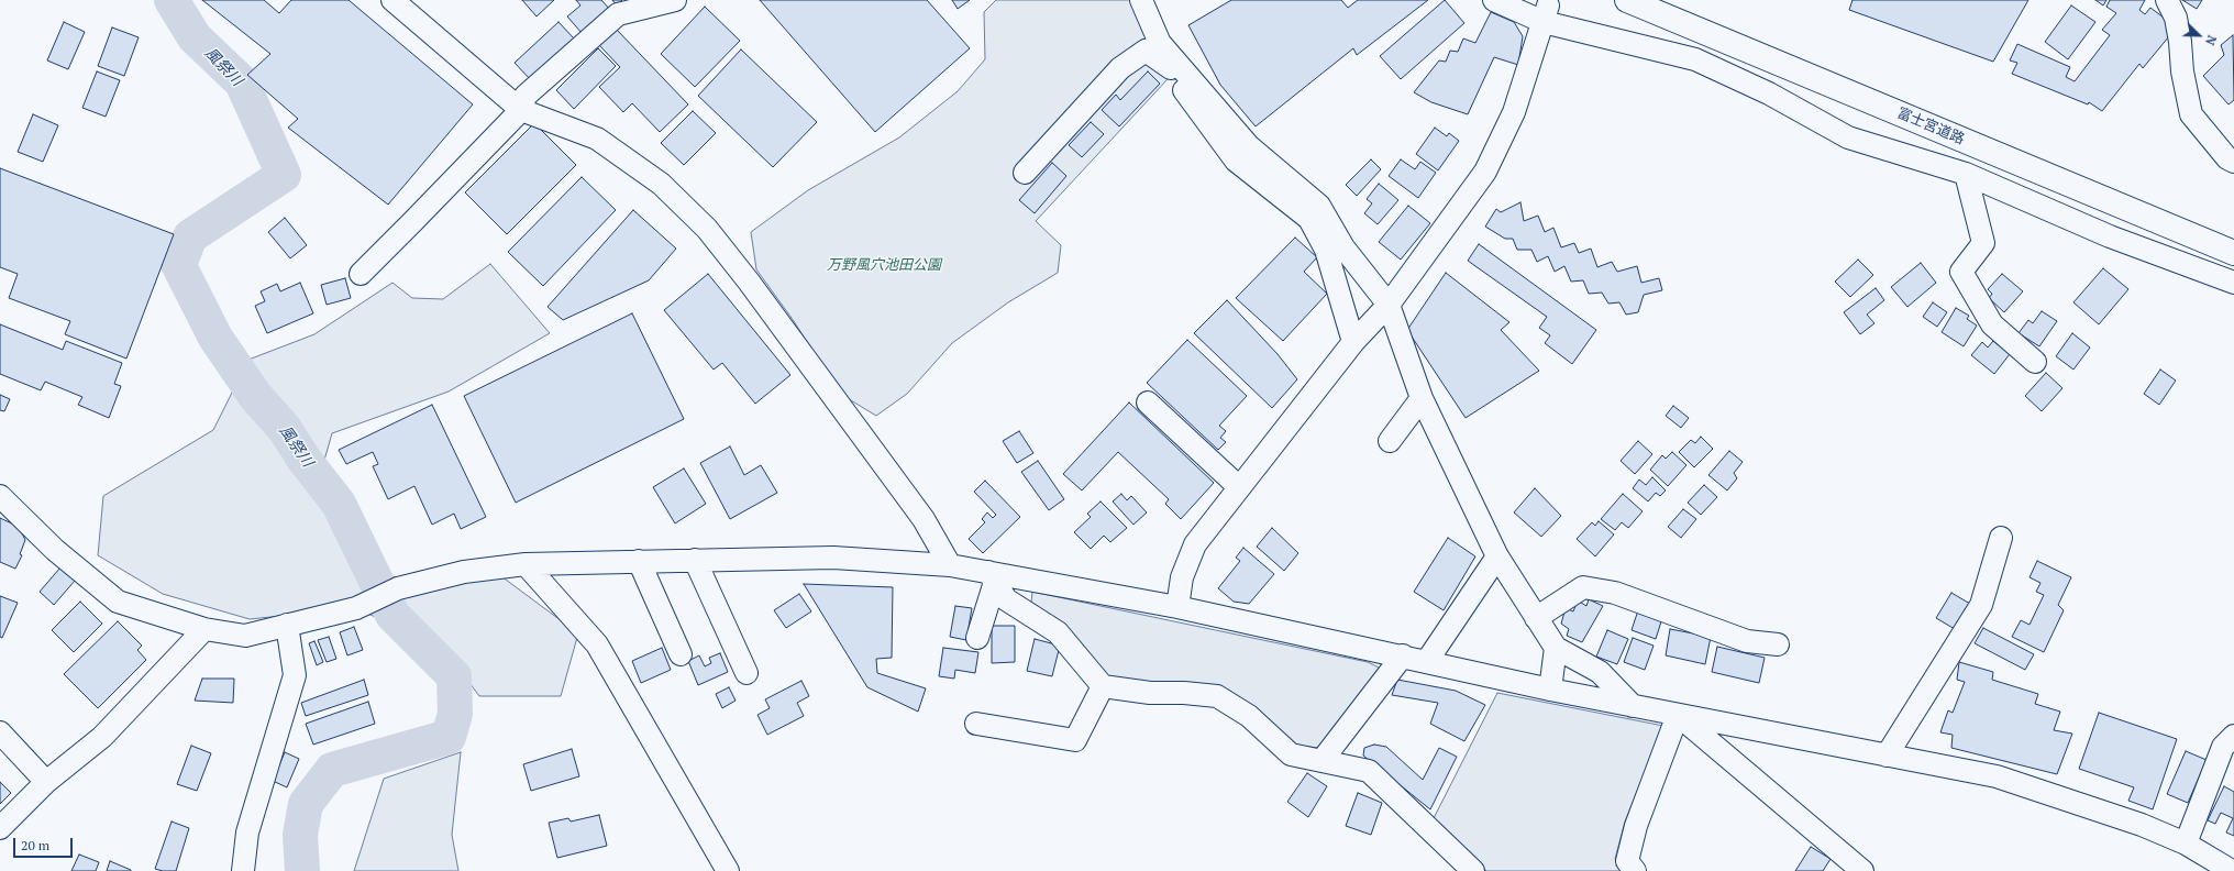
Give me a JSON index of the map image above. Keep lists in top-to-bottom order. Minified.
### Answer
{"streets":{"highway":["富士宮道路"]},"water":["風祭川"],"parks":["万野風穴池田公園"],"scale_bar":"20 m","north":"bottom right"}
